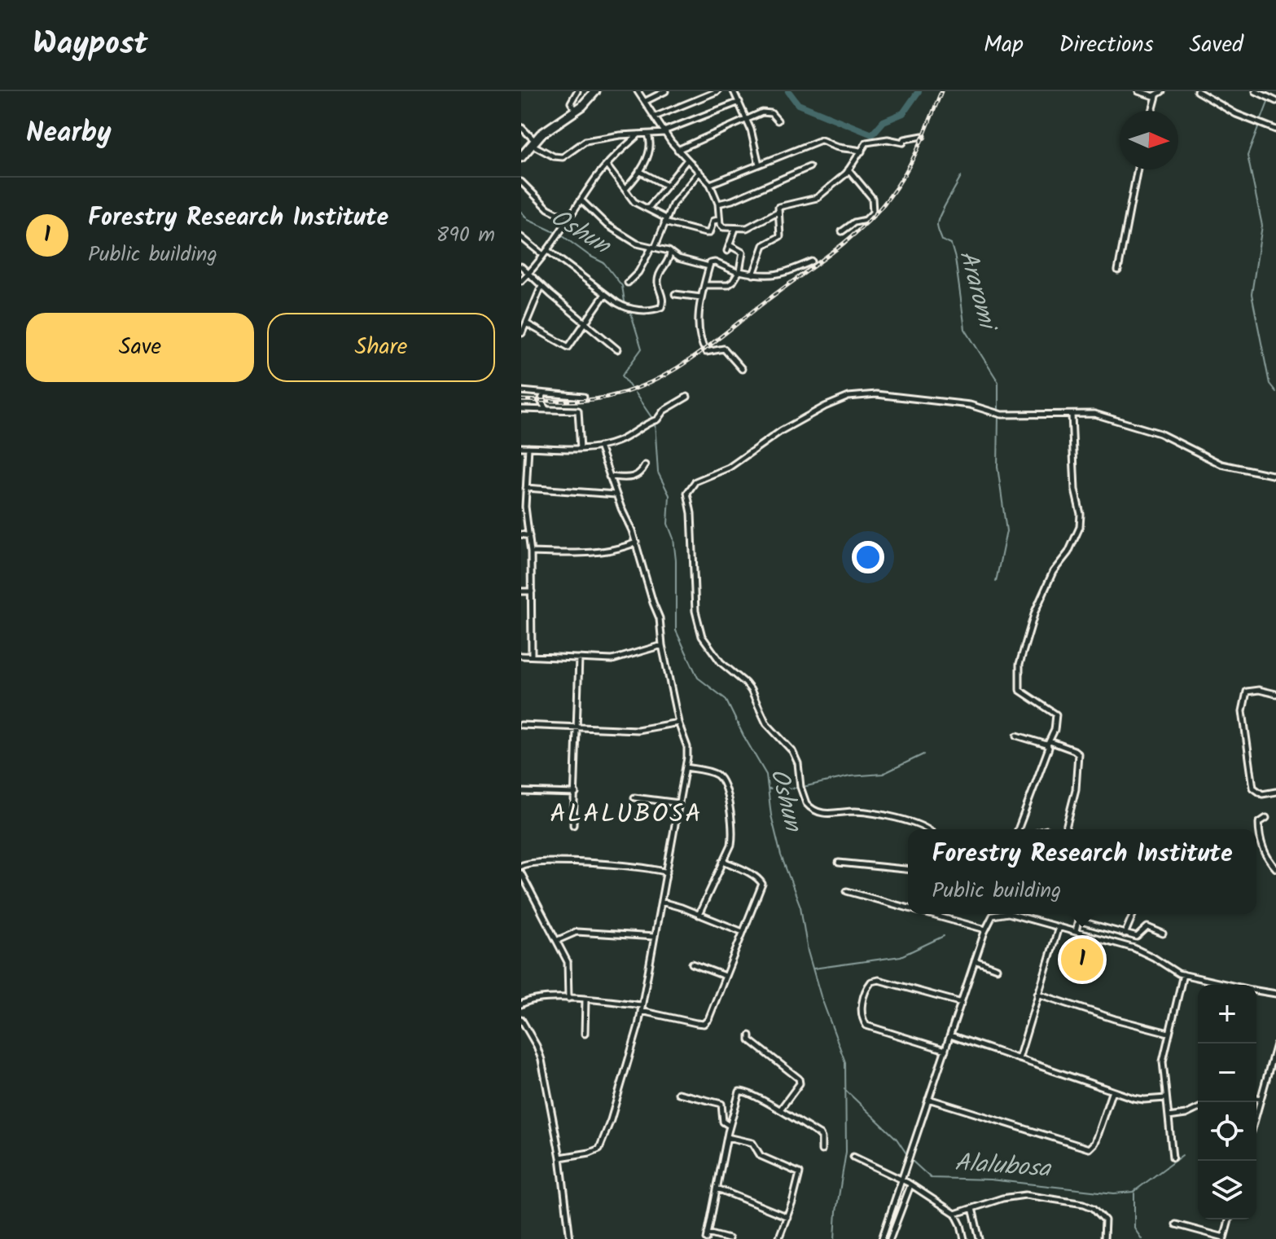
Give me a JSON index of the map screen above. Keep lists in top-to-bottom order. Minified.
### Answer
{"districts":["ALALUBOSA"],"water":["Oshun","Araromi","Alalubosa"],"north":"right","page":{"header":"Waypost","nav":["Map","Directions","Saved"],"heading":"Nearby","list":[{"mark":"1","name":"Forestry Research Institute","note":"Public building","value":"890 m"}],"buttons":["Save","Share"],"popup":["Forestry Research Institute","Public building"],"pins":"1","map_buttons":["+","−"]}}
